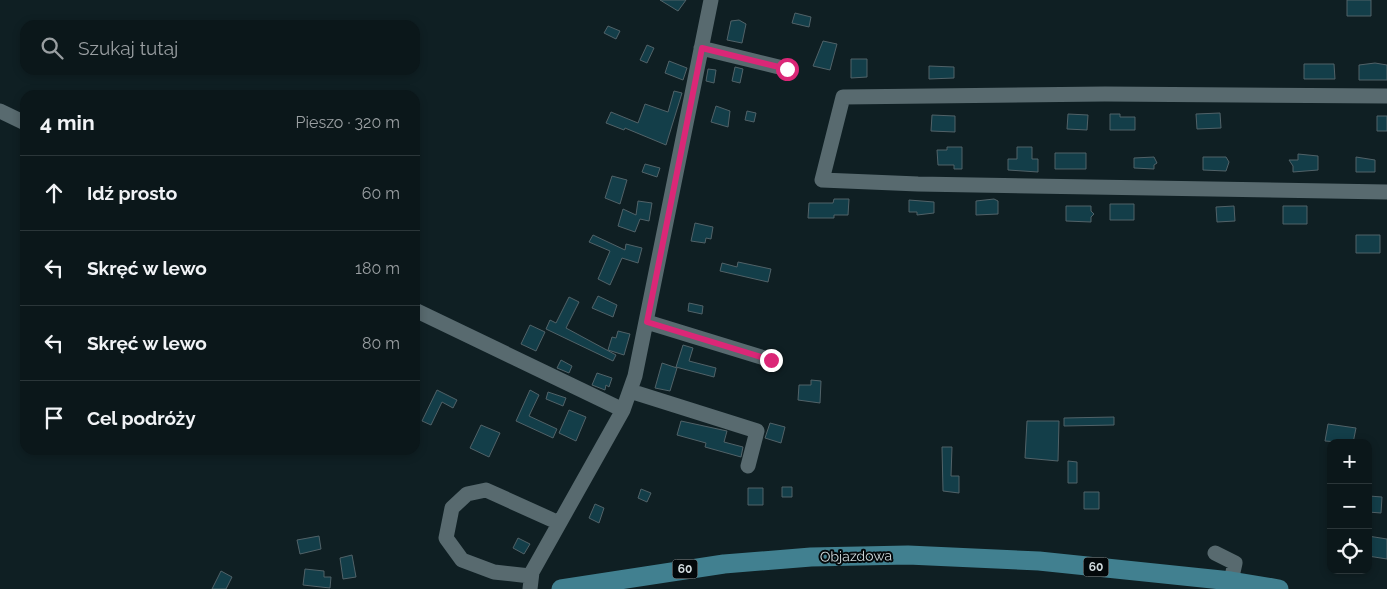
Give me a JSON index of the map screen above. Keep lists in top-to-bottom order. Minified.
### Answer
{"streets":{"main road":["Objazdowa","60"]},"page":{"search":"Szukaj tutaj","heading":["4 min","Pieszo · 320 m"],"list":[["Idź prosto","60 m"],["Skręć w lewo","180 m"],["Skręć w lewo","80 m"],"Cel podróży"],"map_buttons":["+","−"]}}
